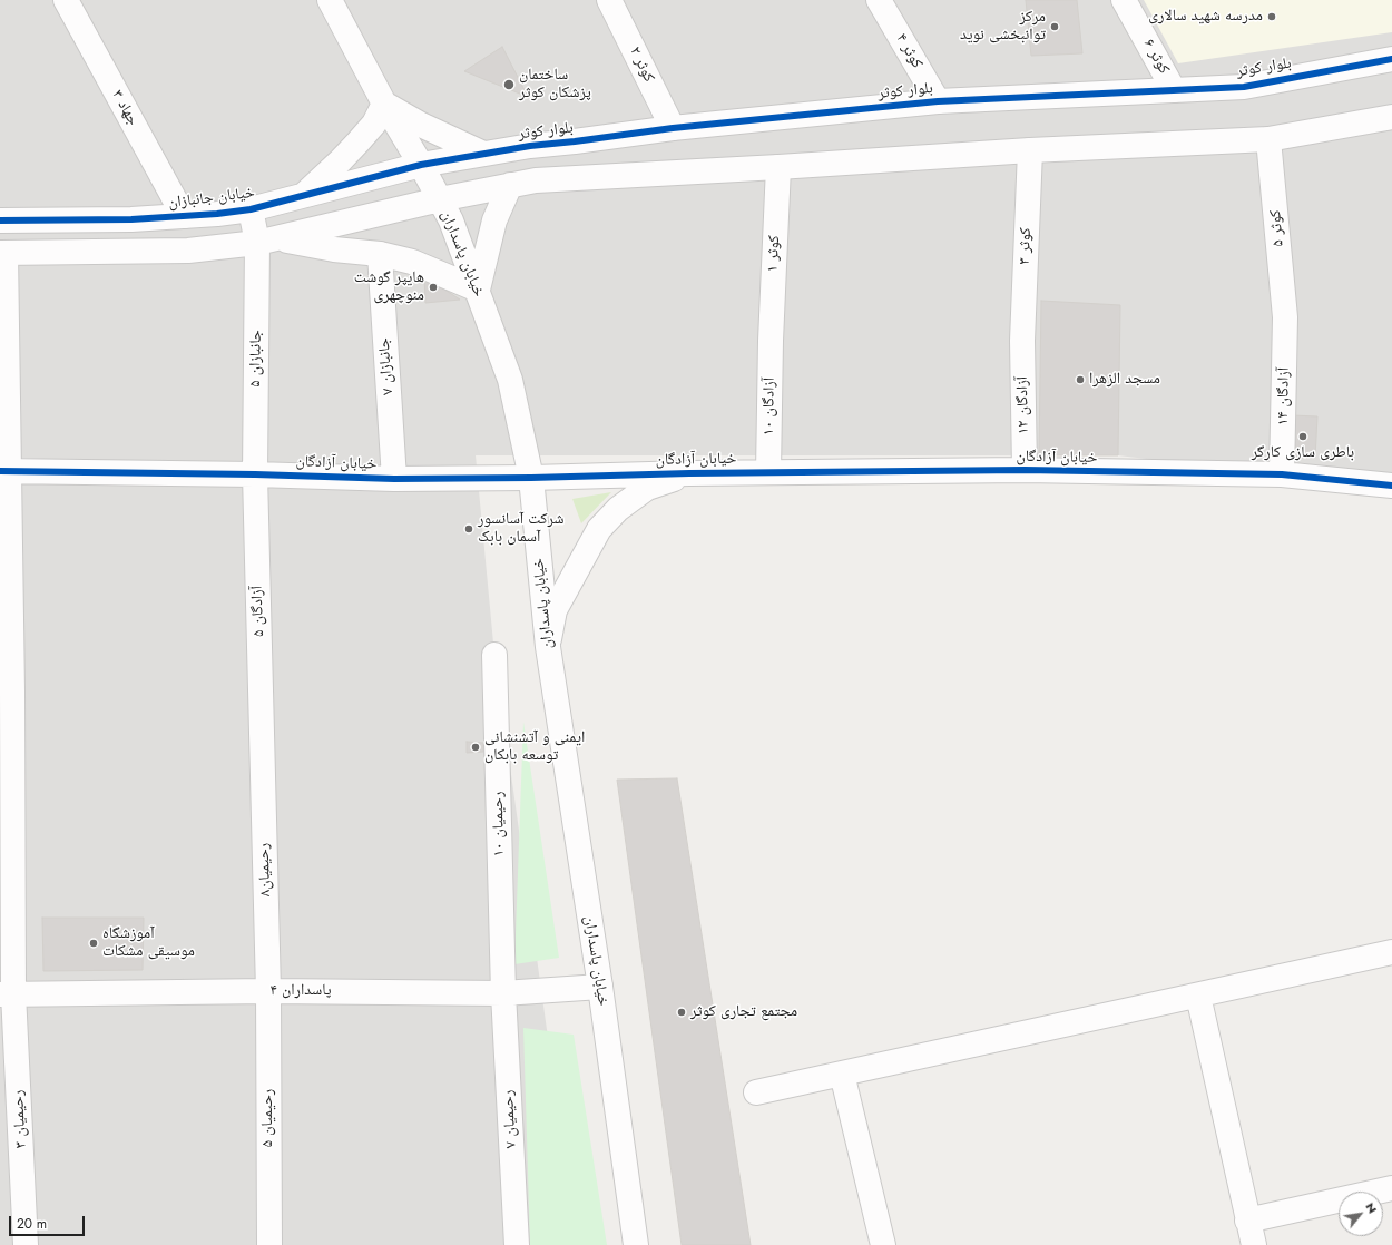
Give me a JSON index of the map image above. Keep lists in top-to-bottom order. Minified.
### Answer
{"streets":{"street":["کوثر ۴","کوثر ۶","کوثر ۲","بلوار کوثر","جهاد ۳","خیابان جانبازان","کوثر ۵","کوثر ۳","خیابان پاسداران","کوثر ۱","جانبازان ۵","جانبازان ۷","آزادگان ۱۴","آزادگان ۱۲","آزادگان ۱۰","خیابان آزادگان","آزادگان ۵","رحیمیان ۱۰","رحیمیان۸","پاسداران ۴","رحیمیان ۵","رحیمیان ۳","رحیمیان ۷"]},"crossings":[["کوثر ۴","بلوار کوثر"],["کوثر ۶","بلوار کوثر"],["کوثر ۲","بلوار کوثر"],["بلوار کوثر","خیابان جانبازان"],["بلوار کوثر","خیابان پاسداران"],["جهاد ۳","خیابان جانبازان"],["خیابان جانبازان","خیابان پاسداران"],["خیابان جانبازان","جانبازان ۵"],["کوثر ۵","آزادگان ۱۴"],["کوثر ۳","آزادگان ۱۲"],["خیابان پاسداران","خیابان آزادگان"],["خیابان پاسداران","پاسداران ۴"],["کوثر ۱","آزادگان ۱۰"],["جانبازان ۵","خیابان آزادگان"],["جانبازان ۵","آزادگان ۵"],["جانبازان ۷","خیابان آزادگان"],["آزادگان ۱۴","خیابان آزادگان"],["آزادگان ۱۲","خیابان آزادگان"],["آزادگان ۱۰","خیابان آزادگان"],["خیابان آزادگان","آزادگان ۵"],["خیابان آزادگان","رحیمیان ۳"],["آزادگان ۵","رحیمیان۸"],["رحیمیان ۱۰","پاسداران ۴"],["رحیمیان ۱۰","رحیمیان ۷"],["رحیمیان۸","پاسداران ۴"],["رحیمیان۸","رحیمیان ۵"],["پاسداران ۴","رحیمیان ۵"],["پاسداران ۴","رحیمیان ۳"],["پاسداران ۴","رحیمیان ۷"]],"places":["مدرسه شهید سالاری","مرکز توانبخشی نوید","ساختمان پزشکان کوثر","هایپر گوشت منوچهری","مسجد الزهرا","باطری سازی کارگر","شرکت آسانسور آسمان بابک","ایمنی و آتشنشانی توسعه بابکان","آموزشگاه موسیقی مشکات","مجتمع تجاری کوثر"],"scale_bar":"20 m","north":"top right"}
